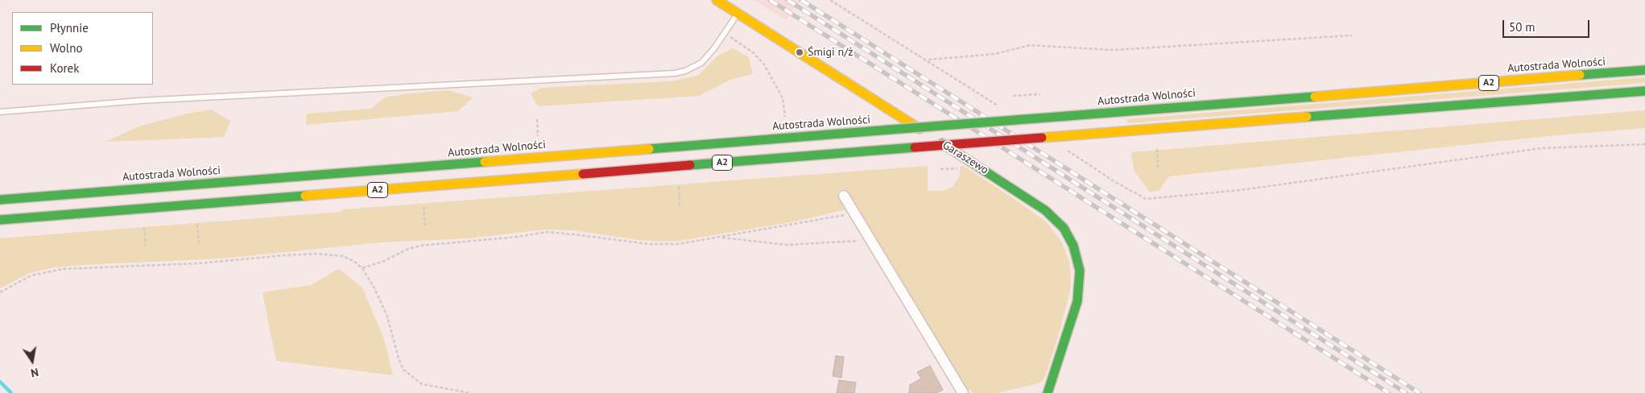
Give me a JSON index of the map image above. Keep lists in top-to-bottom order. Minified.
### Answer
{"streets":{"main road":["Autostrada Wolności","A2","Garaszewo"]},"places":["Śmigi n/ż"],"legend":["Płynnie","Wolno","Korek"],"scale_bar":"50 m","north":"bottom"}
